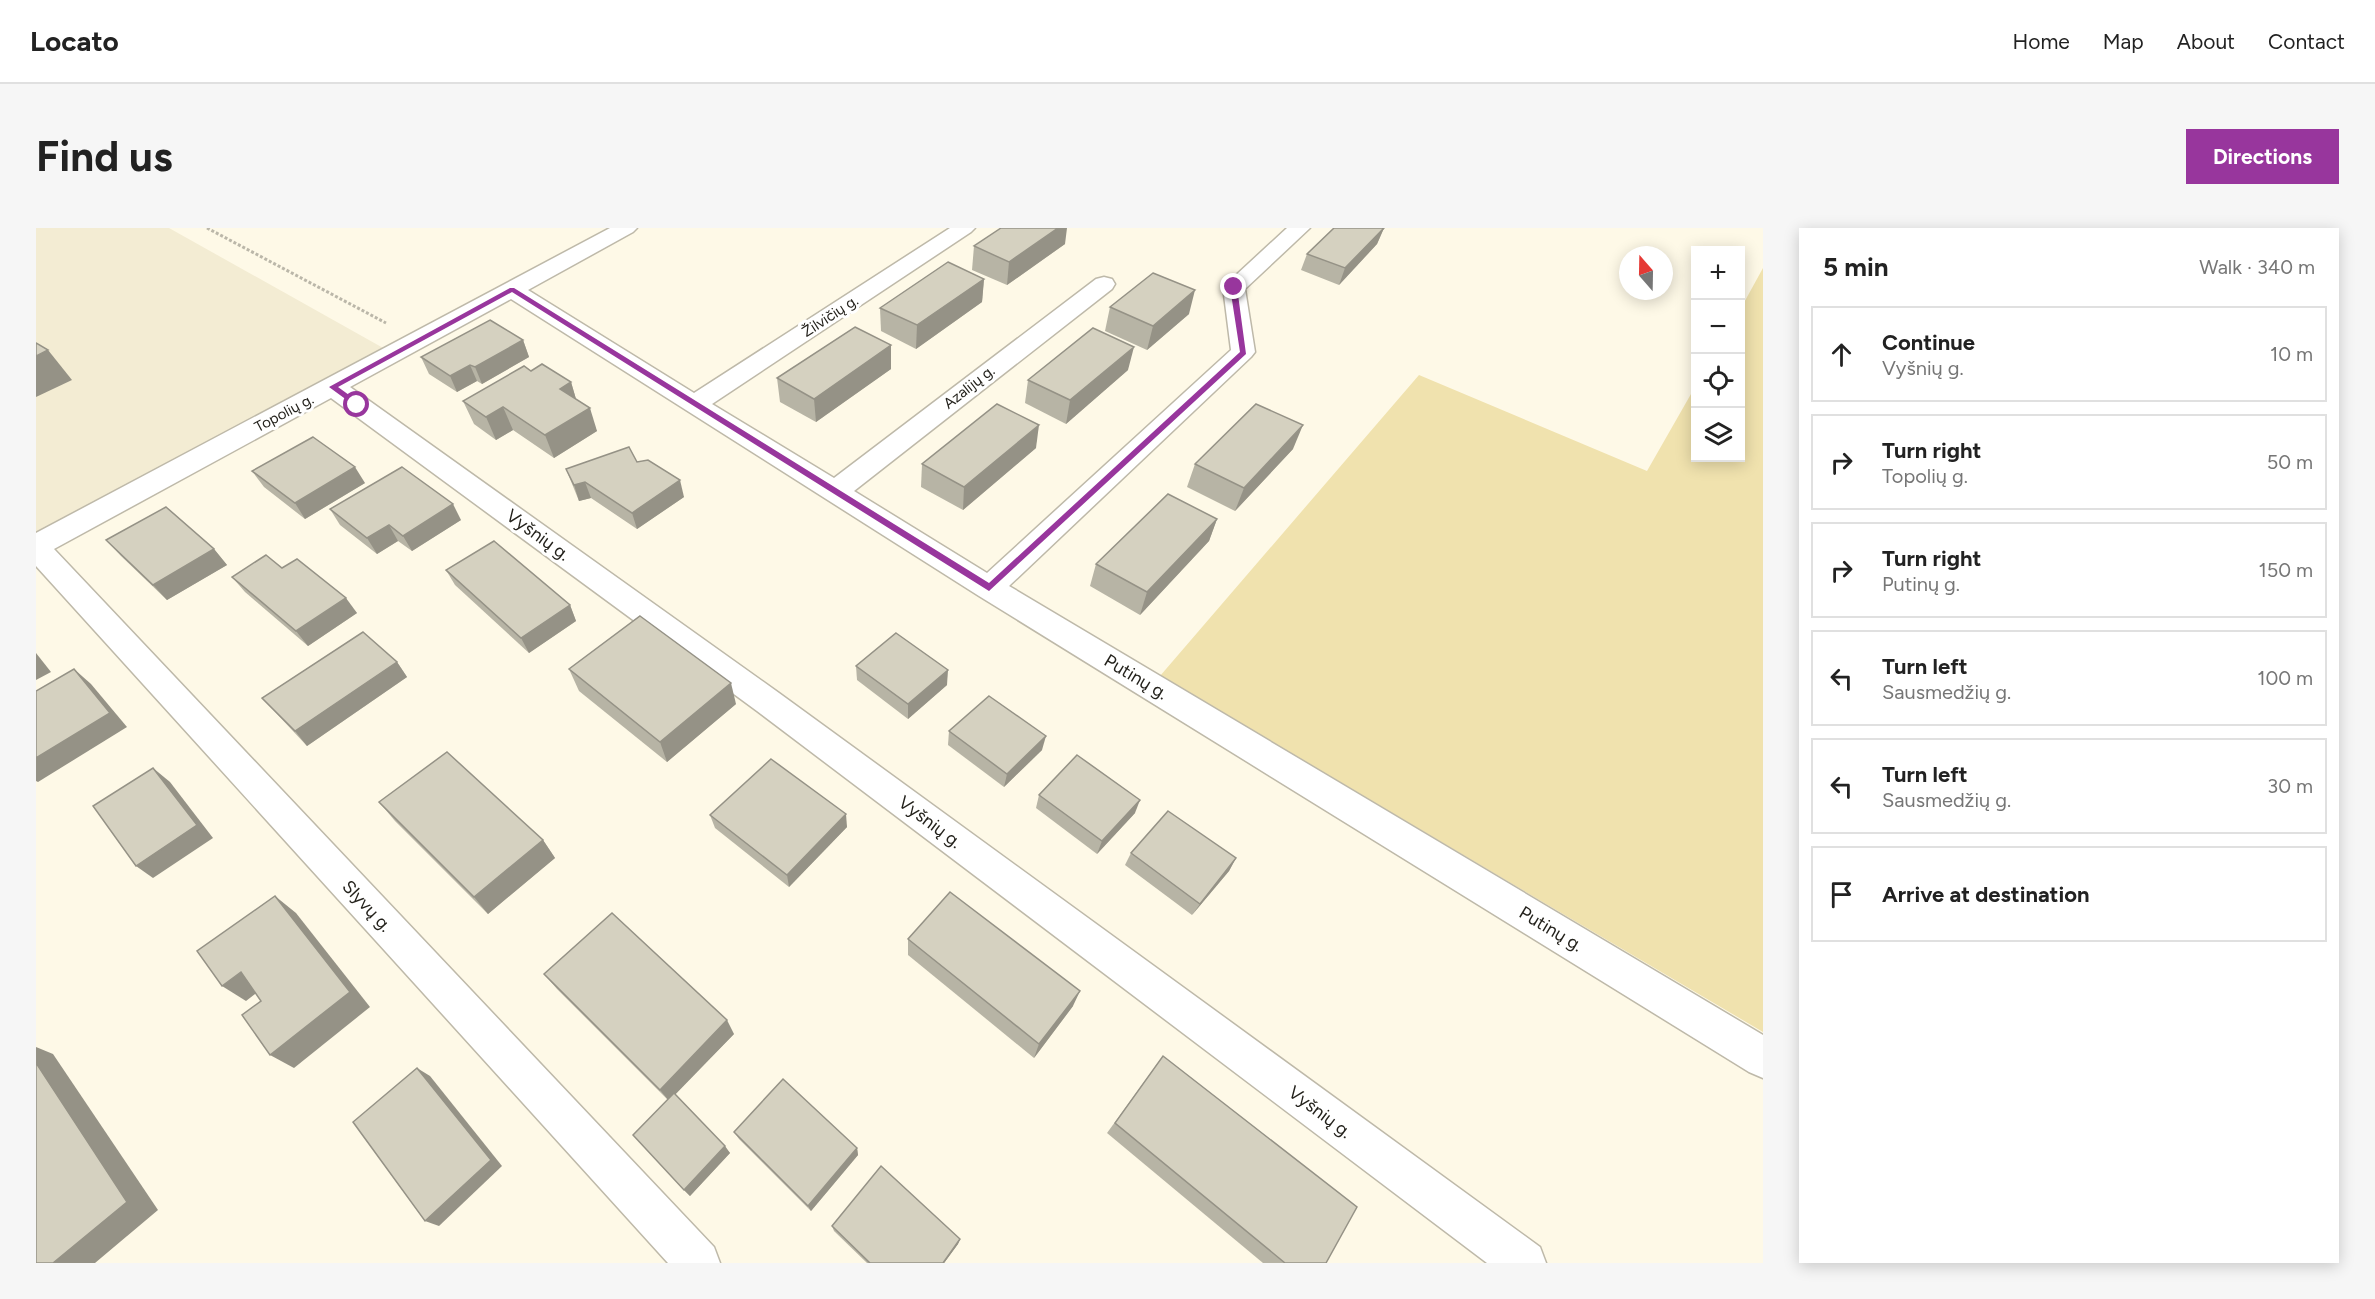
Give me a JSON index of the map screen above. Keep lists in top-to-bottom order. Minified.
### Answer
{"streets":{"street":["Žilvičių g.","Azalijų g.","Topolių g.","Vyšnių g.","Putinų g.","Slyvų g."]},"crossings":[["Žilvičių g.","Putinų g."],["Azalijų g.","Putinų g."],["Topolių g.","Vyšnių g."],["Topolių g.","Putinų g."],["Topolių g.","Slyvų g."]],"north":"top","page":{"header":"Locato","nav":["Home","Map","About","Contact"],"buttons":"Directions","title":"Find us","heading":["5 min","Walk · 340 m"],"map_buttons":["+","−"],"list":[["Continue","Vyšnių g.","10 m"],["Turn right","Topolių g.","50 m"],["Turn right","Putinų g.","150 m"],["Turn left","Sausmedžių g.","100 m"],["Turn left","Sausmedžių g.","30 m"],"Arrive at destination"]}}
